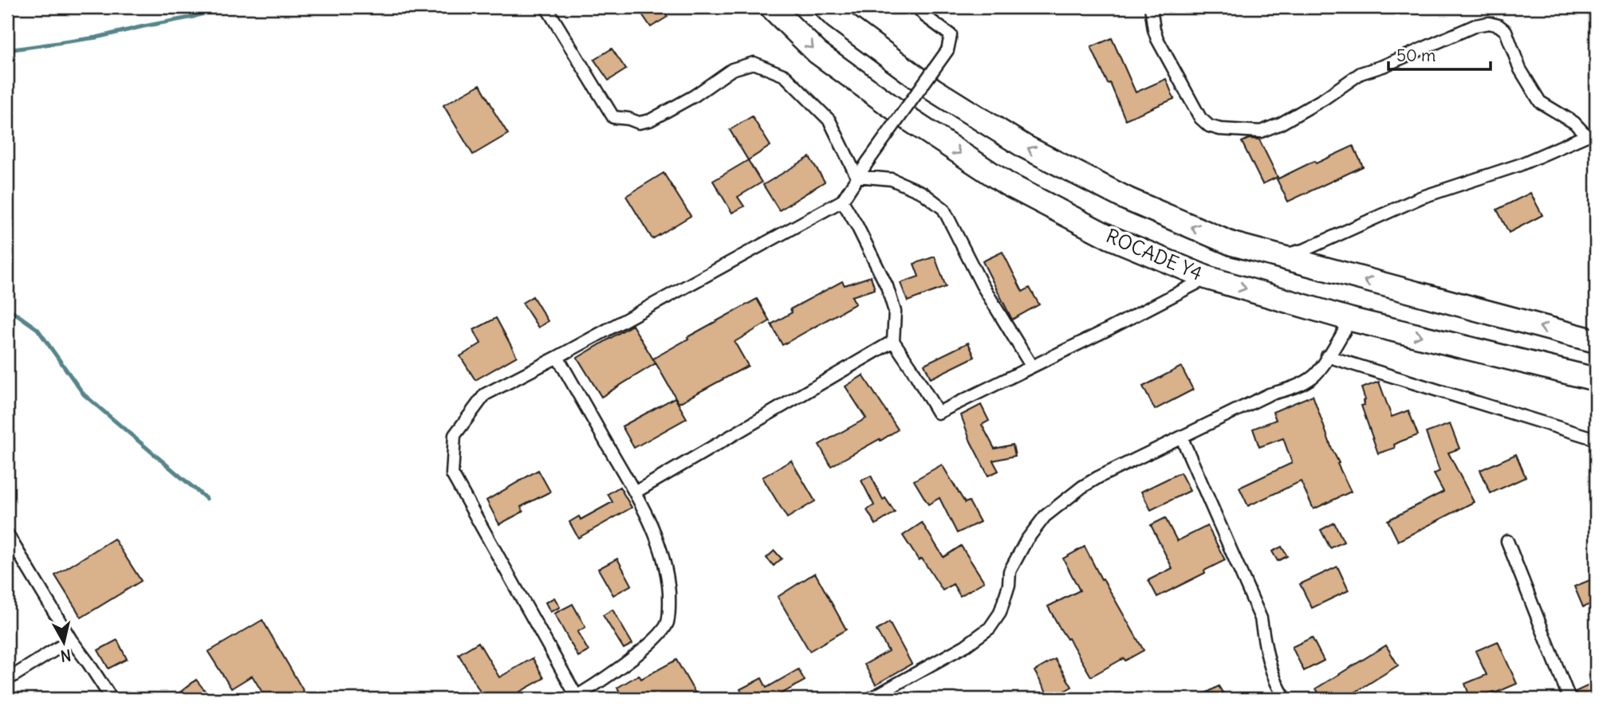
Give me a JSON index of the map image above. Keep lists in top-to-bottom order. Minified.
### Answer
{"streets":{"highway":["ROCADE Y4"]},"scale_bar":"50 m","north":"bottom"}
